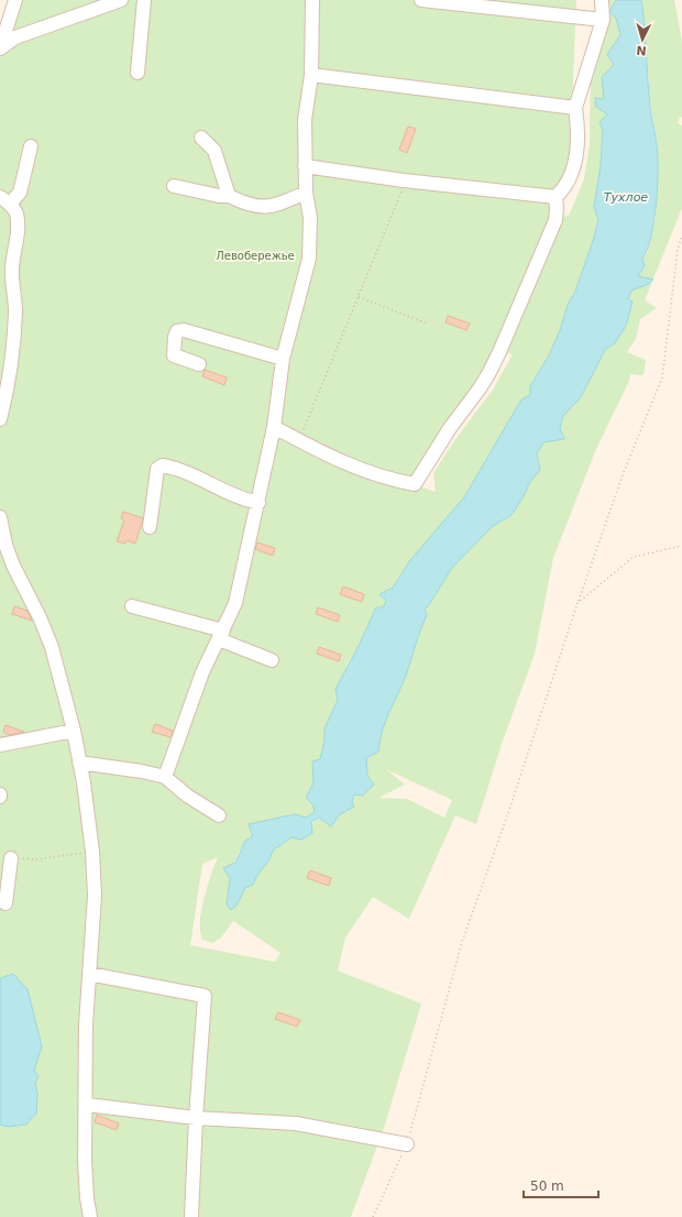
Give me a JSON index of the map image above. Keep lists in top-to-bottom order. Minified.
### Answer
{"water":["Тухлое"],"parks":["Левобережье"],"scale_bar":"50 m","north":"bottom"}
